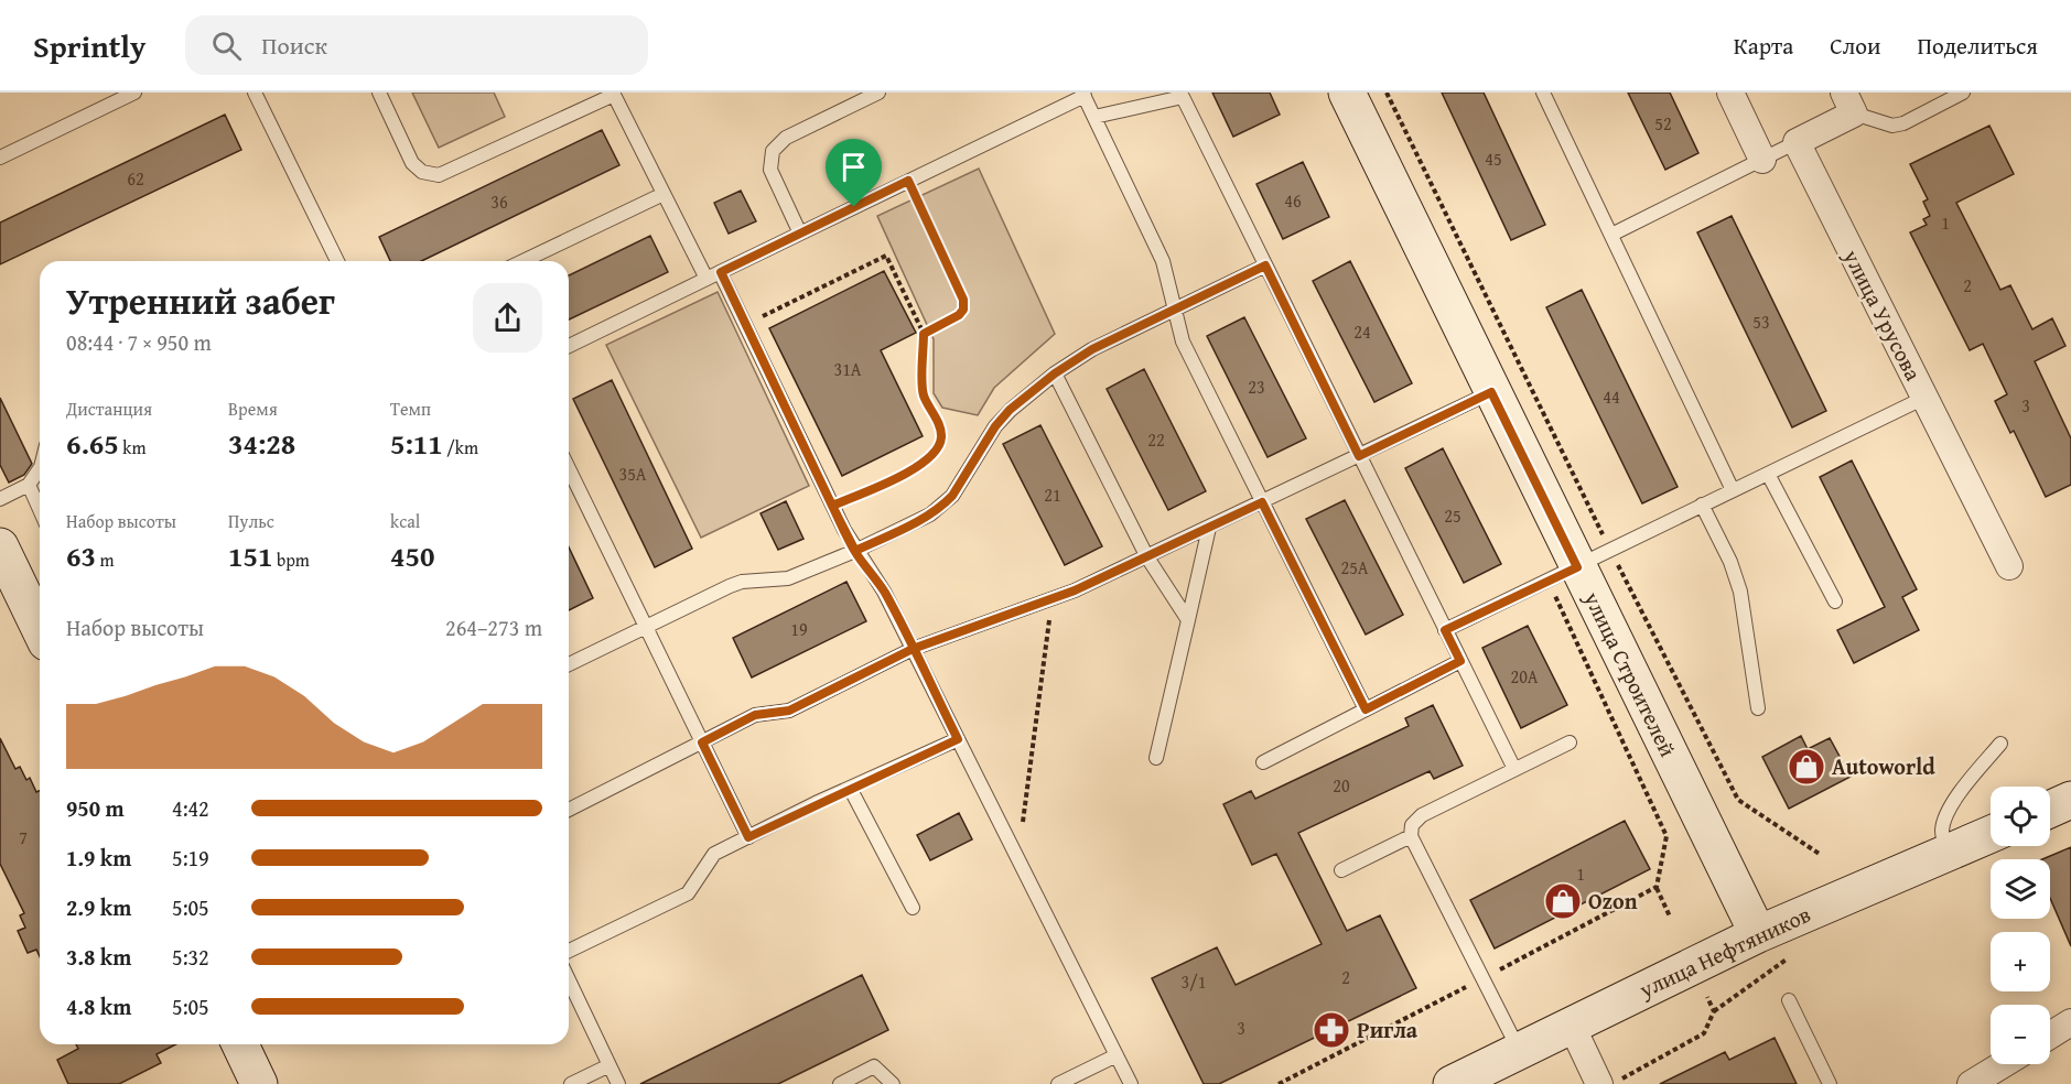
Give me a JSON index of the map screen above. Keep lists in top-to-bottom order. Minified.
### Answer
{"streets":{"main road":["улица Строителей","улица Нефтяников"],"street":["улица Урусова"]},"crossings":[["улица Строителей","улица Нефтяников"]],"places":{"shop":["Autoworld","Ozon"],"pharmacy":["Ригла"]},"house_numbers":["52","45","62","46","36","1","2","53","24","31А","23","44","3","22","35А","21","25","25А","19","20А","20","7","1","2","3/1","3"],"page":{"header":"Sprintly","search":"Поиск","nav":["Карта","Слои","Поделиться"],"heading":["Утренний забег","08:44 · 7 × 950 m"],"stats":[["Дистанция","6.65 km"],["Время","34:28"],["Темп","5:11 /km"],["Набор высоты","63 m"],["Пульс","151 bpm"],["kcal","450"]],"chart":["Набор высоты","264–273 m"],"list":[{"name":"950 m","note":"4:42"},{"name":"1.9 km","note":"5:19"},{"name":"2.9 km","note":"5:05"},{"name":"3.8 km","note":"5:32"},{"name":"4.8 km","note":"5:05"}],"map_buttons":["+","−"]}}
